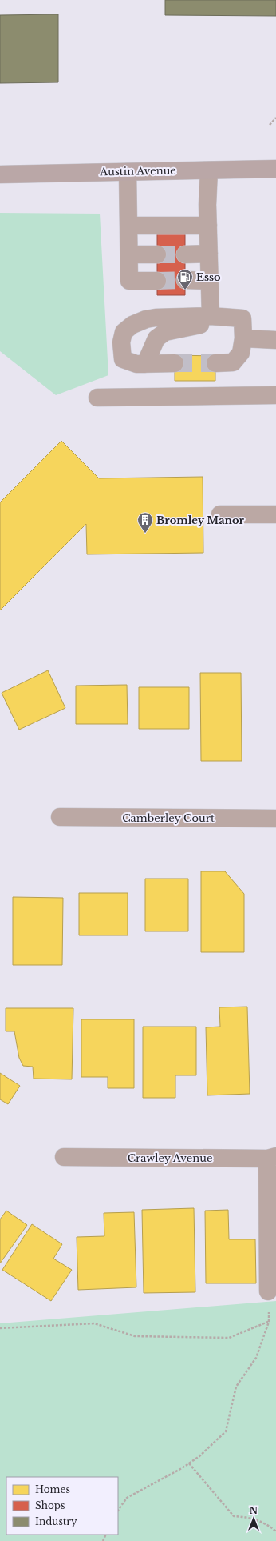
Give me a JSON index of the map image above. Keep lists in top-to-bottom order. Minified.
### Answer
{"streets":{"main road":["Austin Avenue"],"street":["Camberley Court","Crawley Avenue"]},"places":{"fuel station":["Esso"],"building":["Bromley Manor"]},"legend":["Homes","Shops","Industry"],"north":"top"}
